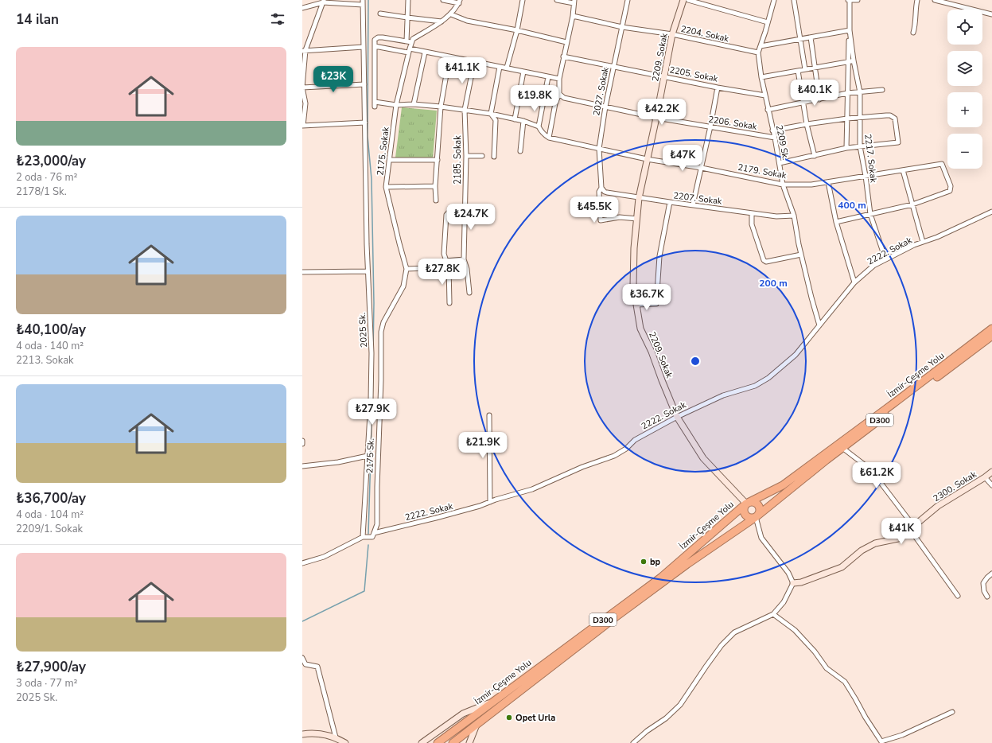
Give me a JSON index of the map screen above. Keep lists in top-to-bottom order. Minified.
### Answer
{"streets":{"highway":["İzmir-Çeşme Yolu","D300"],"street":["2204. Sokak","2209. Sokak","2205. Sokak","2027. Sokak","2206. Sokak","2209 Sk.","2175. Sokak","2217. Sokak","2185. Sokak","2179. Sokak","2207. Sokak","2222. Sokak","2025 Sk.","2175 Sk.","2300. Sokak"]},"crossings":[["2204. Sokak","2209. Sokak"],["2204. Sokak","2027. Sokak"],["2204. Sokak","2209 Sk."],["2209. Sokak","2205. Sokak"],["2209. Sokak","2027. Sokak"],["2209. Sokak","2206. Sokak"],["2209. Sokak","2179. Sokak"],["2209. Sokak","2207. Sokak"],["2209. Sokak","2222. Sokak"],["2209. Sokak","İzmir-Çeşme Yolu"],["2205. Sokak","2027. Sokak"],["2205. Sokak","2209 Sk."],["2027. Sokak","2206. Sokak"],["2027. Sokak","2179. Sokak"],["2027. Sokak","2207. Sokak"],["2206. Sokak","2209 Sk."],["2209 Sk.","2179. Sokak"],["2209 Sk.","2207. Sokak"],["2209 Sk.","2222. Sokak"],["2175. Sokak","2175 Sk."],["2217. Sokak","2179. Sokak"],["2217. Sokak","2222. Sokak"],["2222. Sokak","2025 Sk."],["2222. Sokak","2175 Sk."]],"places":["bp","Opet Urla"],"page":{"heading":"14 ilan","map_buttons":["+","−"],"list":[{"name":"₺23,000/ay","note":"2 oda · 76 m² · 2178/1 Sk."},{"name":"₺40,100/ay","note":"4 oda · 140 m² · 2213. Sokak"},{"name":"₺36,700/ay","note":"4 oda · 104 m² · 2209/1. Sokak"},{"name":"₺27,900/ay","note":"3 oda · 77 m² · 2025 Sk."}],"price":["₺41.1K","₺23K","₺40.1K","₺19.8K","₺42.2K","₺47K","₺45.5K","₺24.7K","₺27.8K","₺36.7K","₺27.9K","₺21.9K","₺61.2K","₺41K"]},"rings":["400 m","200 m"]}
